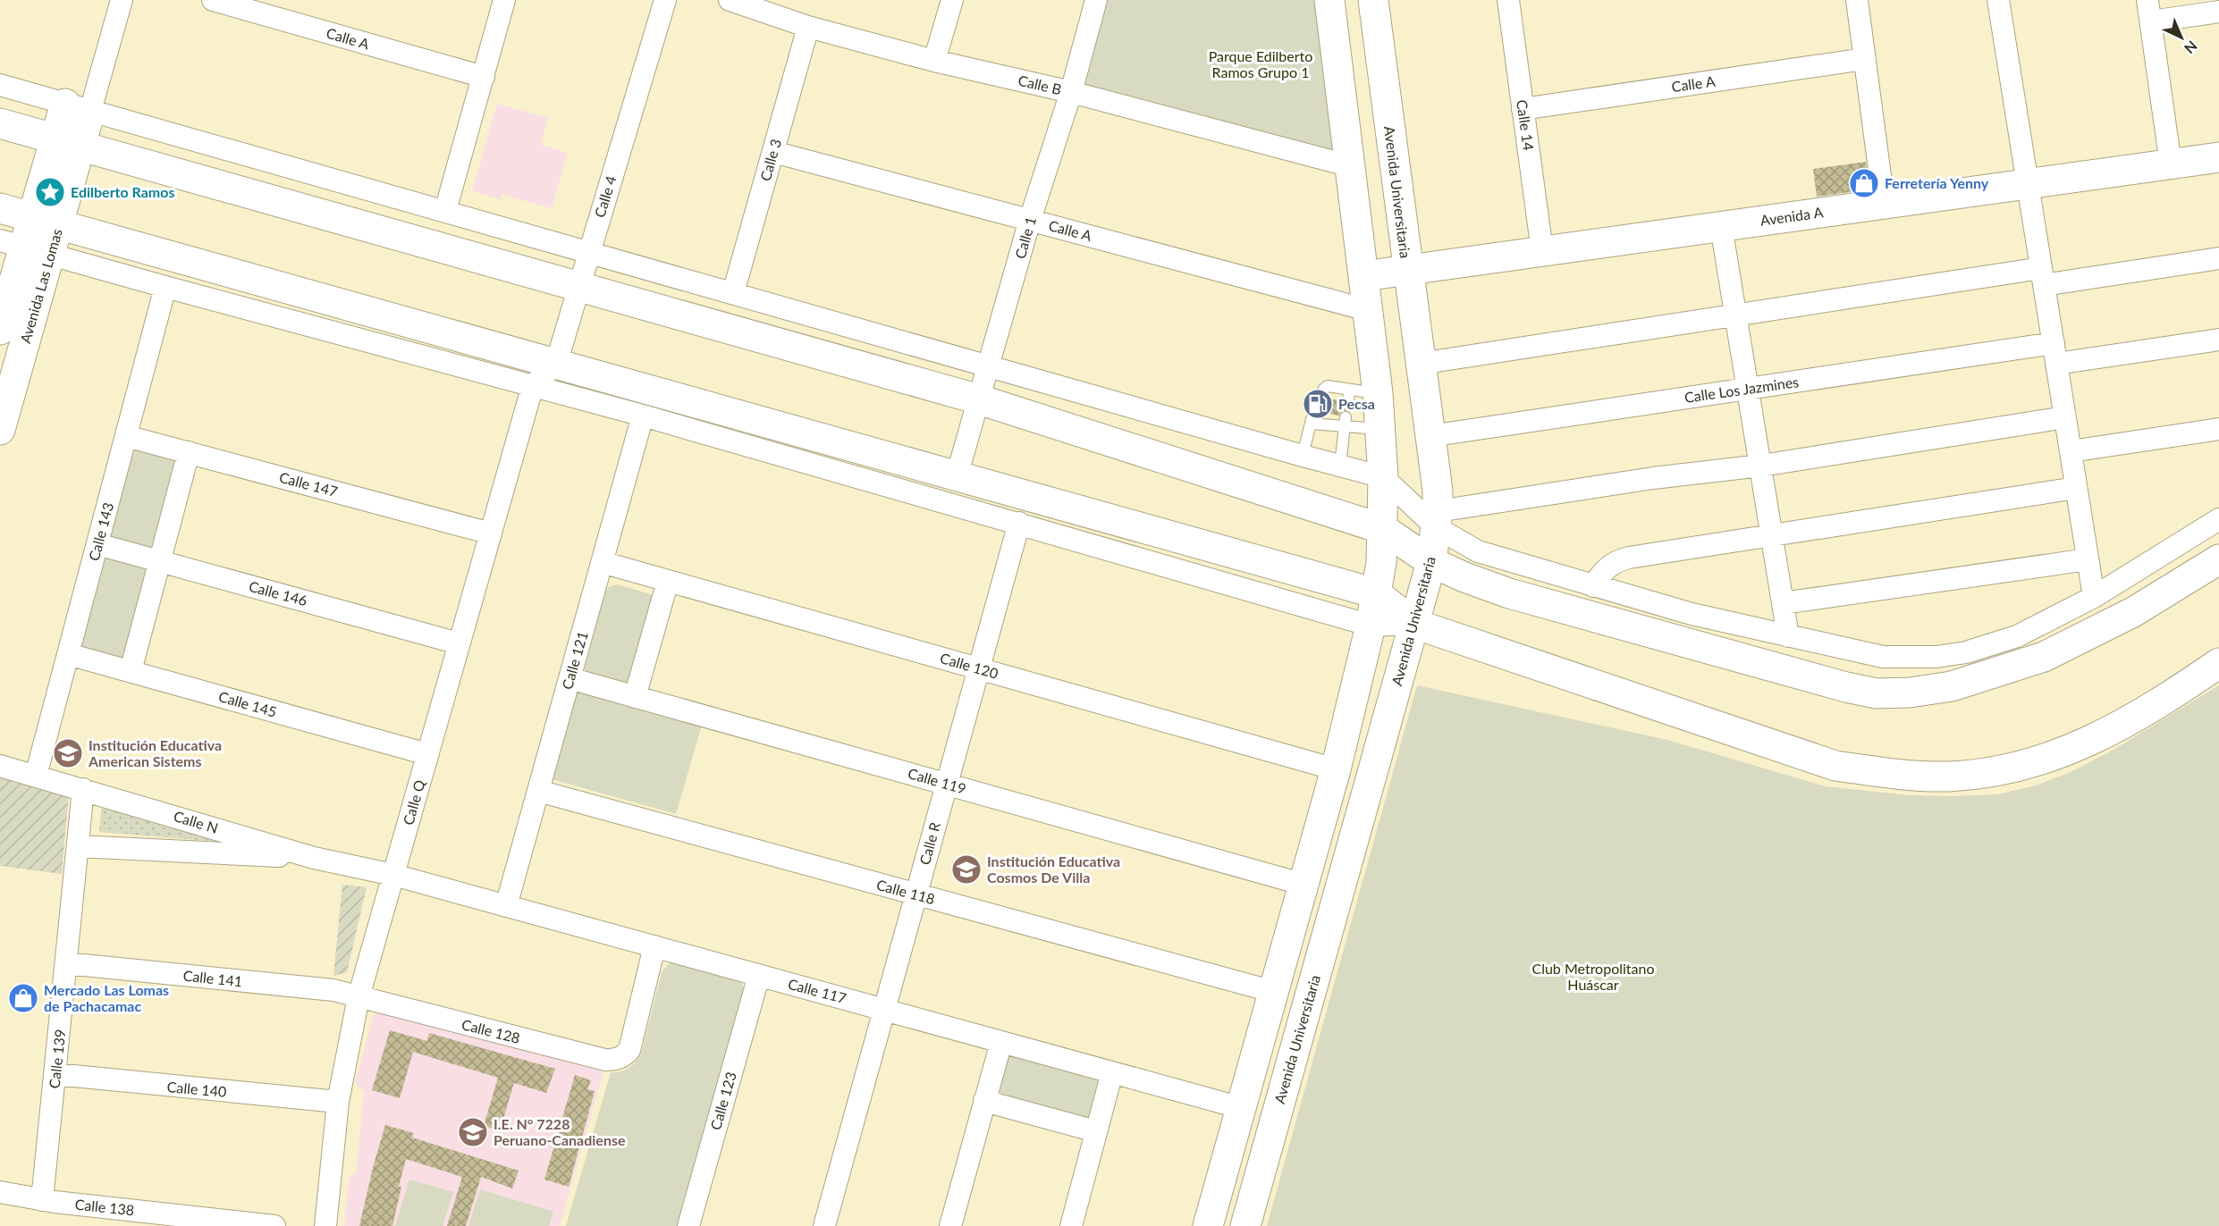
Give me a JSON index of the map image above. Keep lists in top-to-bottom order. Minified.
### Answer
{"streets":{"main road":["Avenida Universitaria","Avenida A","Avenida Las Lomas"],"street":["Calle A","Calle B","Calle 14","Calle 3","Calle 4","Calle 1","Calle Los Jazmines","Calle 147","Calle 143","Calle 146","Calle 121","Calle 120","Calle 145","Calle 119","Calle Q","Calle N","Calle R","Calle 118","Calle 141","Calle 117","Calle 128","Calle 139","Calle 140","Calle 123","Calle 138"]},"crossings":[["Calle A","Calle 14"],["Calle A","Calle 3"],["Calle A","Calle 1"],["Calle B","Calle 3"],["Calle B","Calle 1"],["Calle 14","Avenida A"],["Avenida Universitaria","Avenida A"],["Avenida Universitaria","Calle Los Jazmines"],["Calle 147","Calle 143"],["Calle 147","Calle Q"],["Calle 143","Calle 146"],["Calle 143","Calle 145"],["Calle 143","Calle N"],["Calle 146","Calle Q"],["Calle 121","Calle 120"],["Calle 121","Calle 119"],["Calle 121","Calle 118"],["Calle 121","Calle 117"],["Calle 120","Calle R"],["Calle 145","Calle Q"],["Calle 119","Calle R"],["Calle Q","Calle N"],["Calle Q","Calle 141"],["Calle Q","Calle 117"],["Calle Q","Calle 128"],["Calle Q","Calle 140"],["Calle N","Calle 117"],["Calle N","Calle 139"],["Calle R","Calle 118"],["Calle R","Calle 117"],["Calle 141","Calle 128"],["Calle 141","Calle 139"],["Calle 117","Calle 128"],["Calle 117","Calle 123"],["Calle 139","Calle 140"],["Calle 139","Calle 138"]],"parks":["Parque Edilberto Ramos Grupo 1","Club Metropolitano Huáscar"],"places":{"shop":["Ferretería Yenny","Mercado Las Lomas de Pachacamac"],"place":["Edilberto Ramos"],"fuel station":["Pecsa"],"school or university":["Institución Educativa American Sistems","Institución Educativa Cosmos De Villa","I.E. N° 7228 Peruano-Canadiense"]},"north":"bottom right"}
